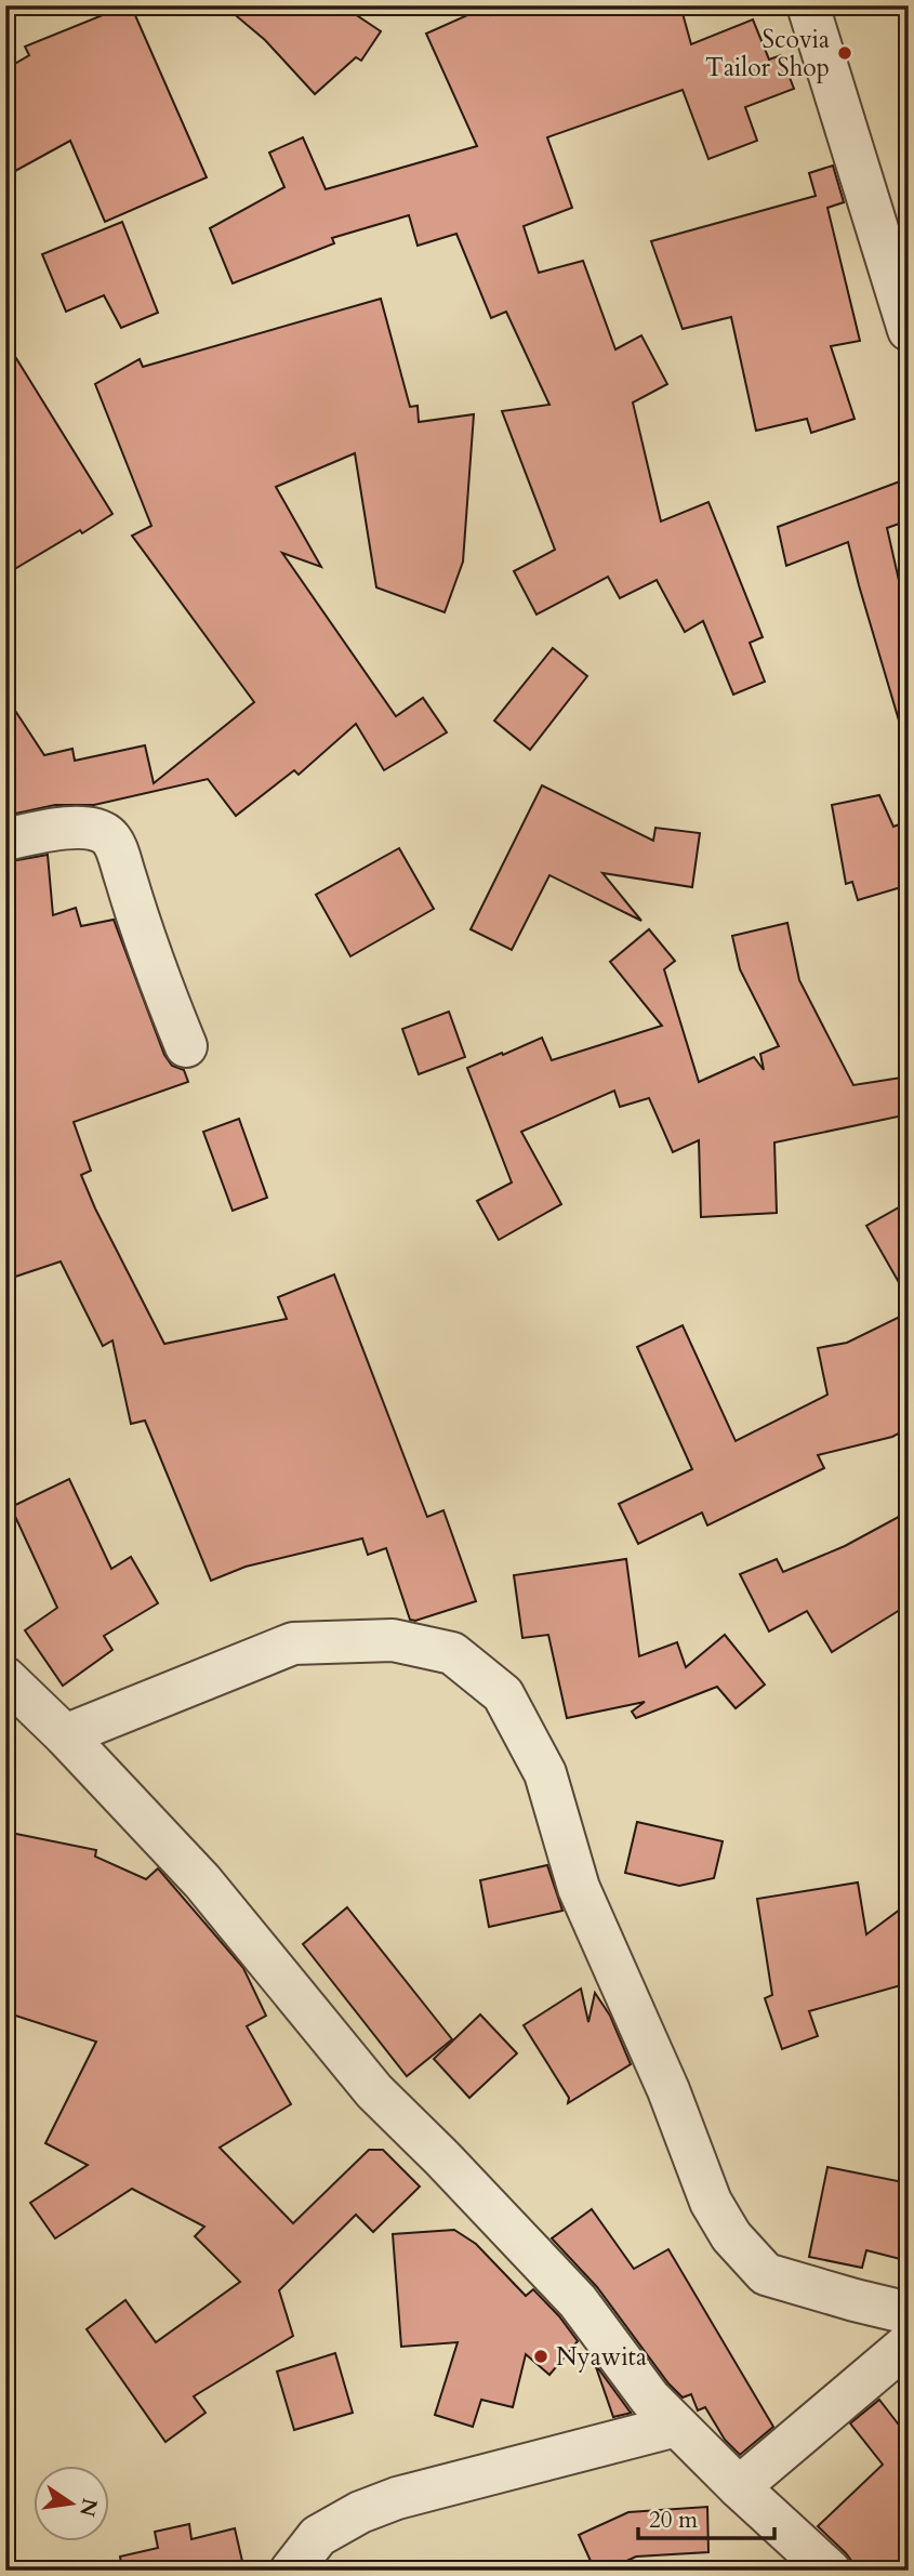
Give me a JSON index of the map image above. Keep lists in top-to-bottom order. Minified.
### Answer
{"places":["Scovia Tailor Shop","Nyawita"],"scale_bar":"20 m","north":"right"}
